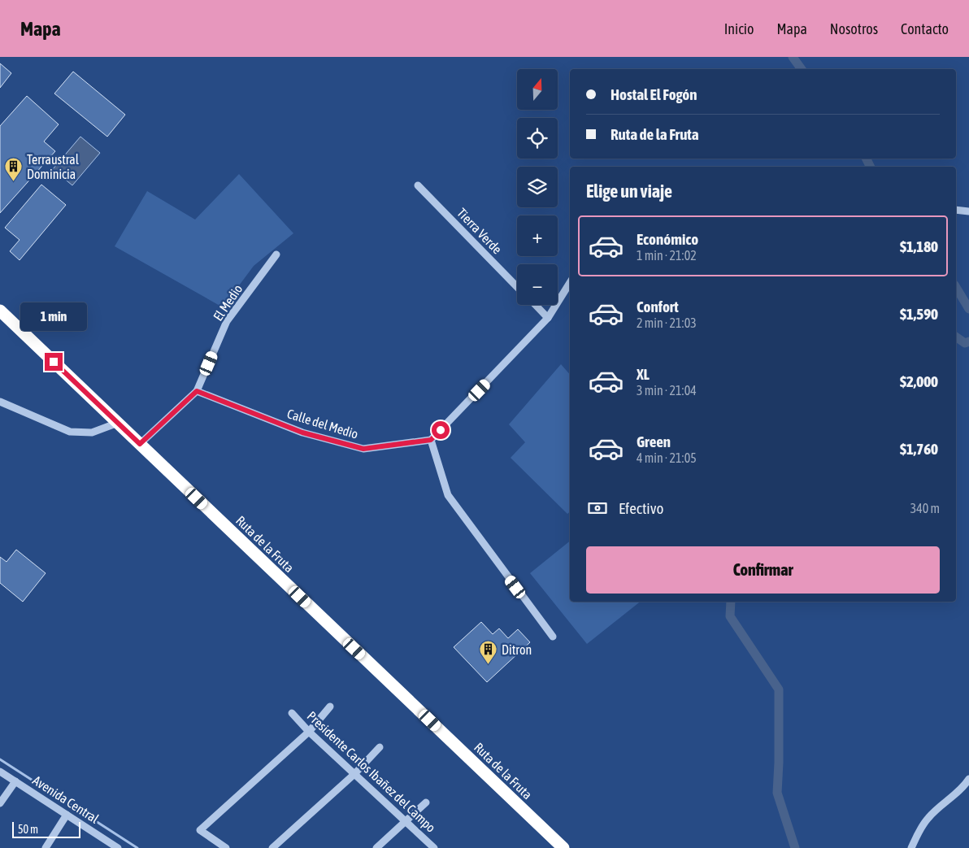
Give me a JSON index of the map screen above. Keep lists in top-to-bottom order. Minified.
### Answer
{"streets":{"highway":["Ruta de la Fruta"],"street":["Tierra Verde","El Medio","Calle del Medio","Presidente Carlos Ibañez del Campo","Avenida Central"]},"crossings":[["El Medio","Calle del Medio"]],"places":{"building":["Terraustral Dominicia","Ditron"]},"scale_bar":"50 m","north":"top","page":{"header":"Mapa","nav":["Inicio","Mapa","Nosotros","Contacto"],"map_buttons":["+","−"],"banner":["Hostal El Fogón","Ruta de la Fruta"],"heading":"Elige un viaje","list":[{"name":"Económico","note":"1 min · 21:02","value":"$1,180"},{"name":"Confort","note":"2 min · 21:03","value":"$1,590"},{"name":"XL","note":"3 min · 21:04","value":"$2,000"},{"name":"Green","note":"4 min · 21:05","value":"$1,760"}],"bubble":"1 min","pay":["Efectivo","340 m"],"buttons":"Confirmar","scale":"50 m"}}
